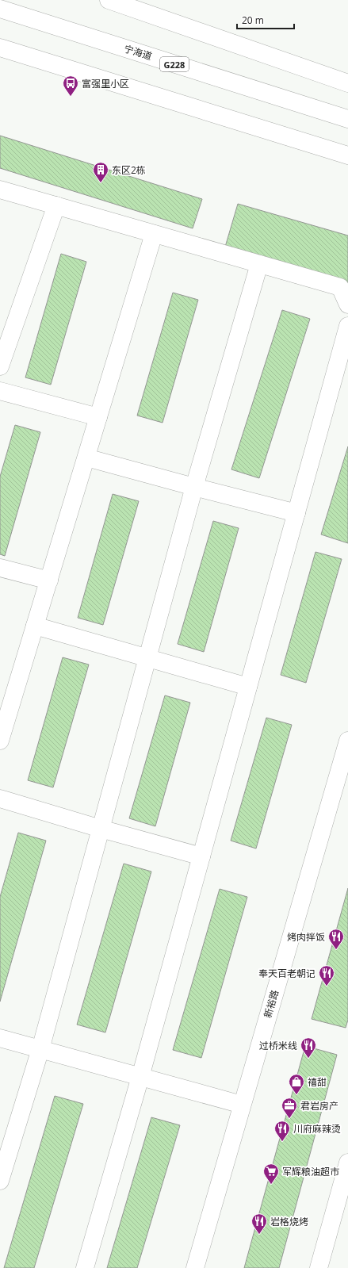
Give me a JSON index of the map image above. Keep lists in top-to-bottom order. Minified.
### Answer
{"streets":{"street":["宁海道","G228","新裕路"]},"places":{"bus stop":["富强里小区"],"building":["东区2栋"],"restaurant":["烤肉拌饭","奉天百老朝记","过桥米线","川府麻辣烫","岩格烧烤"],"shop":["禧甜"],"office":["君岩房产"],"supermarket":["军辉粮油超市"]},"scale_bar":"20 m"}
